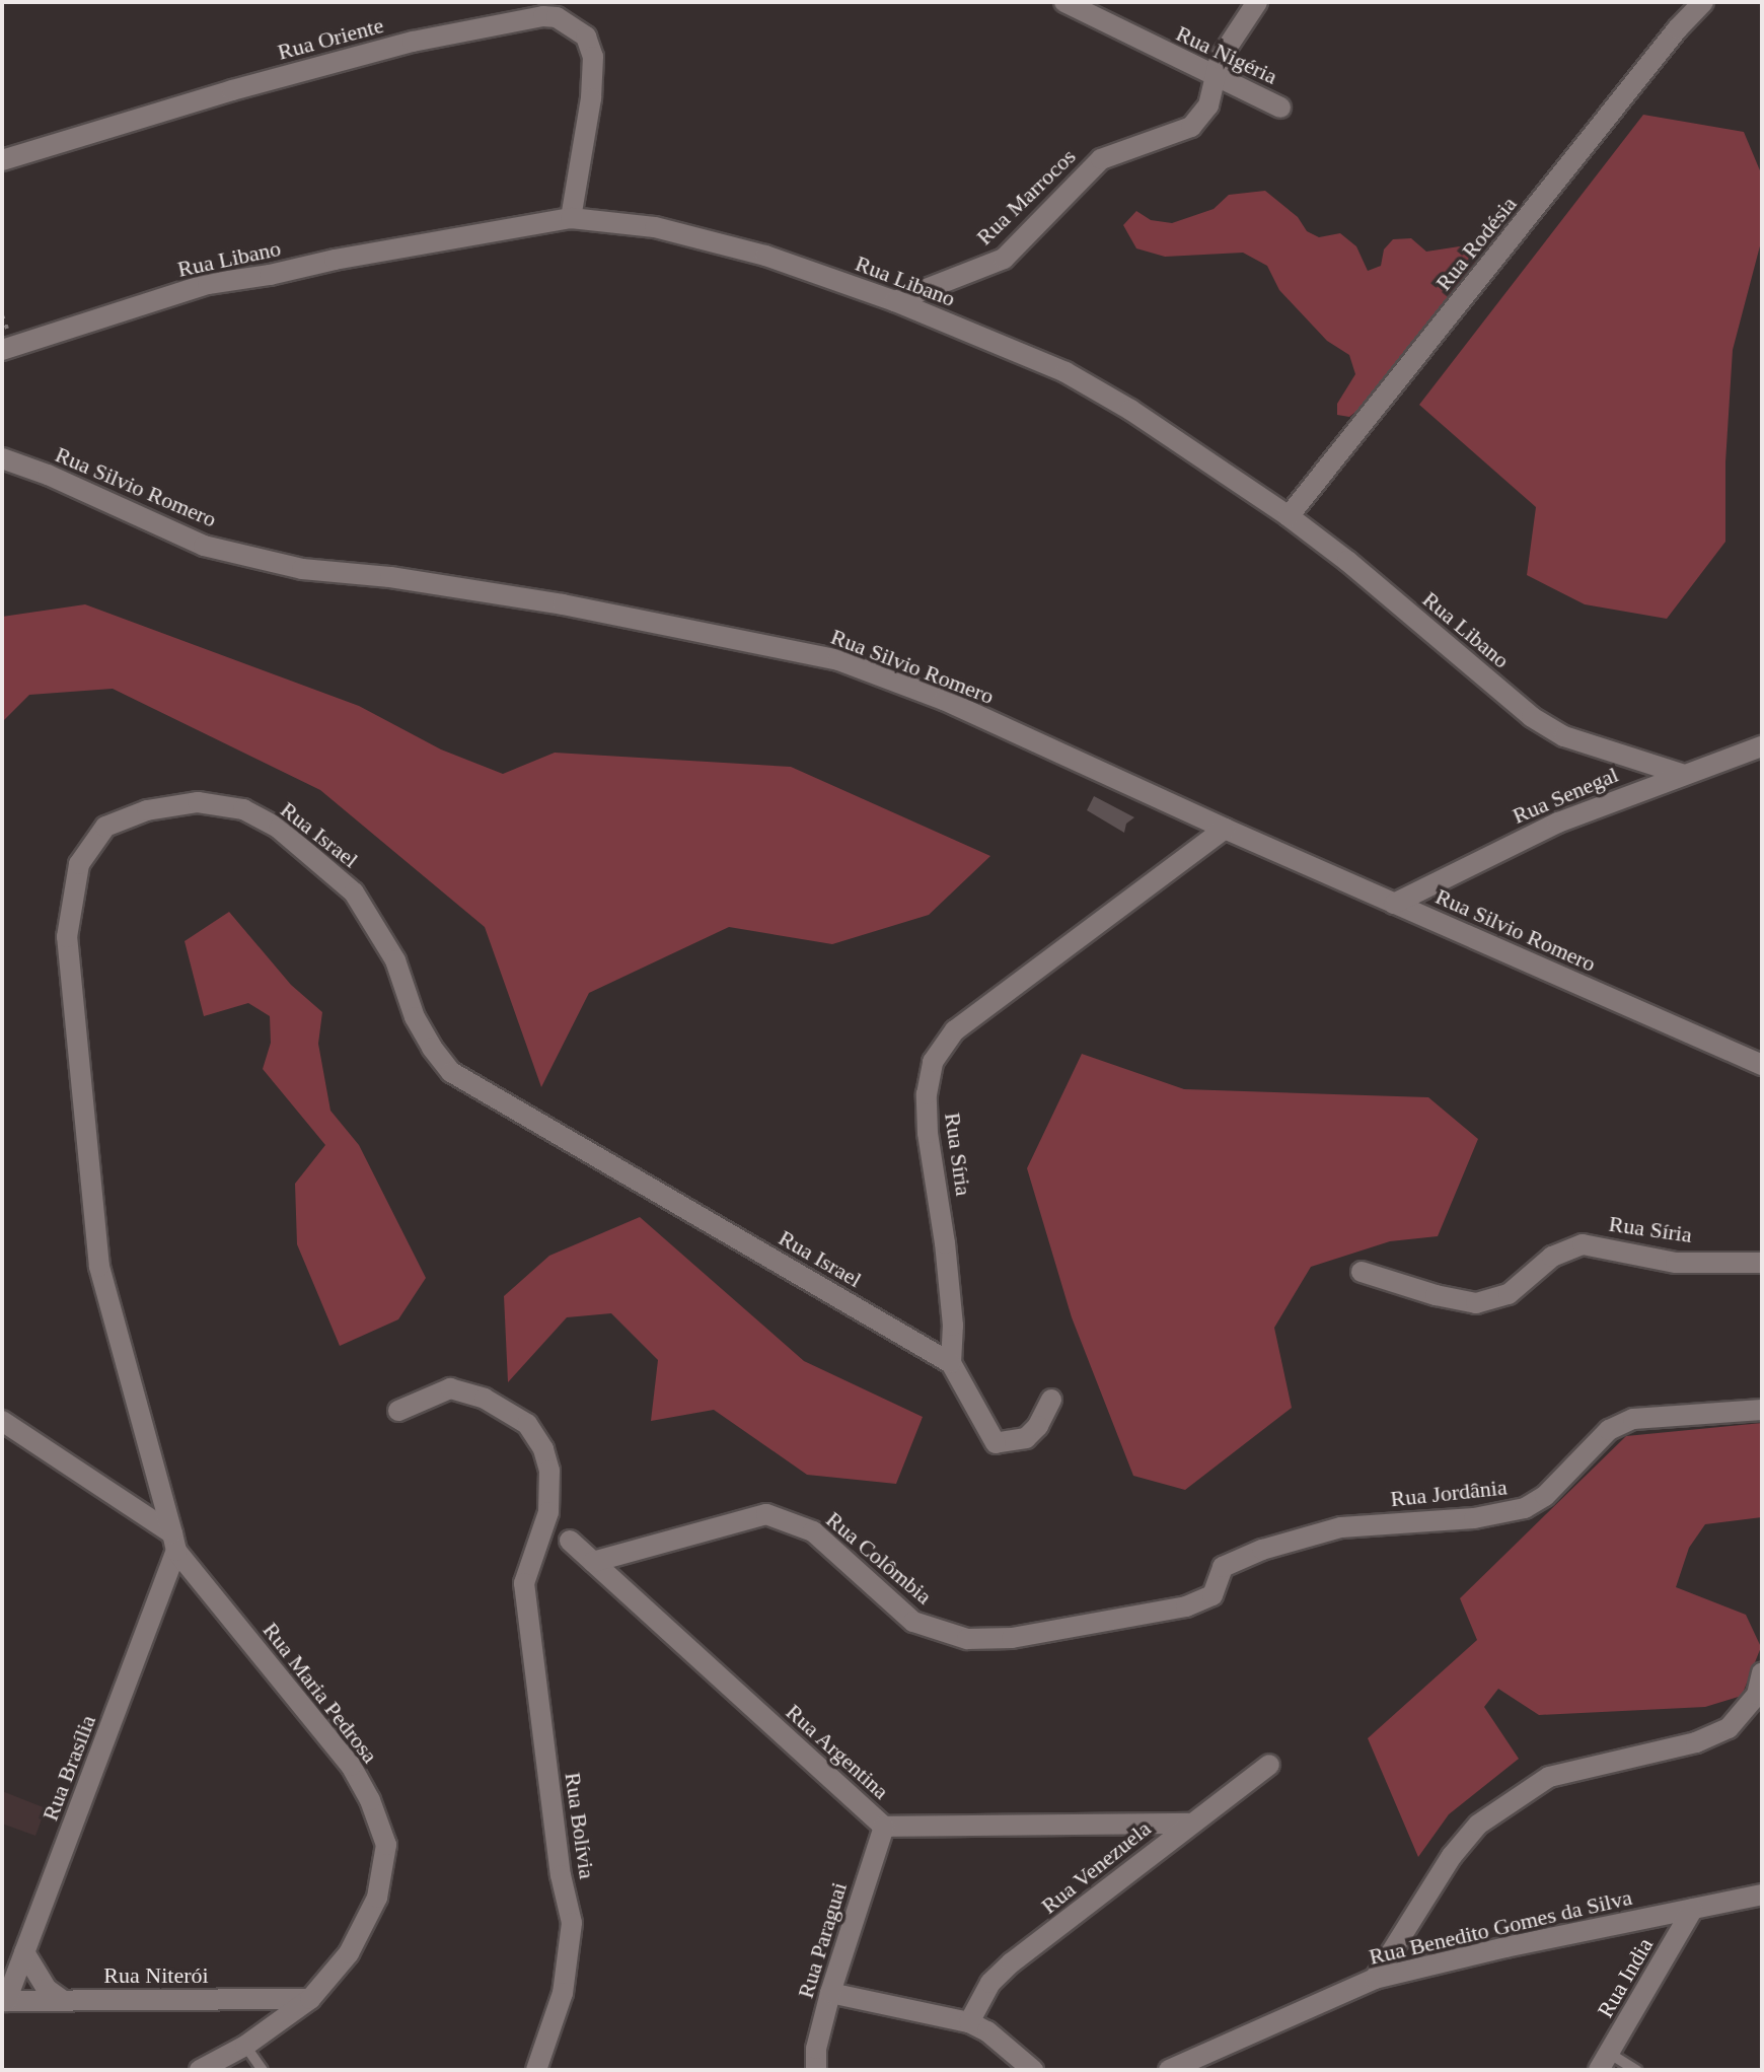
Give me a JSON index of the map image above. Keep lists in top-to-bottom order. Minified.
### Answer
{"streets":{"street":["Rua Oriente","Rua Nigéria","Rua Marrocos","Rua Rodésia","Rua Libano","Rua Silvio Romero","Rua Senegal","Rua Israel","Rua Síria","Rua Jordânia","Rua Colômbia","Rua Maria Pedrosa","Rua Argentina","Rua Brasília","Rua Bolívia","Rua Venezuela","Rua Benedito Gomes da Silva","Rua Paraguai","Rua Niterói","Rua India"]},"crossings":[["Rua Oriente","Rua Libano"],["Rua Nigéria","Rua Marrocos"],["Rua Marrocos","Rua Libano"],["Rua Rodésia","Rua Libano"],["Rua Libano","Rua Senegal"],["Rua Silvio Romero","Rua Senegal"],["Rua Silvio Romero","Rua Síria"],["Rua Israel","Rua Síria"],["Rua Israel","Rua Maria Pedrosa"],["Rua Israel","Rua Brasília"],["Rua Jordânia","Rua Colômbia"],["Rua Colômbia","Rua Argentina"],["Rua Maria Pedrosa","Rua Brasília"],["Rua Maria Pedrosa","Rua Niterói"],["Rua Argentina","Rua Venezuela"],["Rua Argentina","Rua Paraguai"],["Rua Brasília","Rua Niterói"],["Rua Benedito Gomes da Silva","Rua India"]]}
